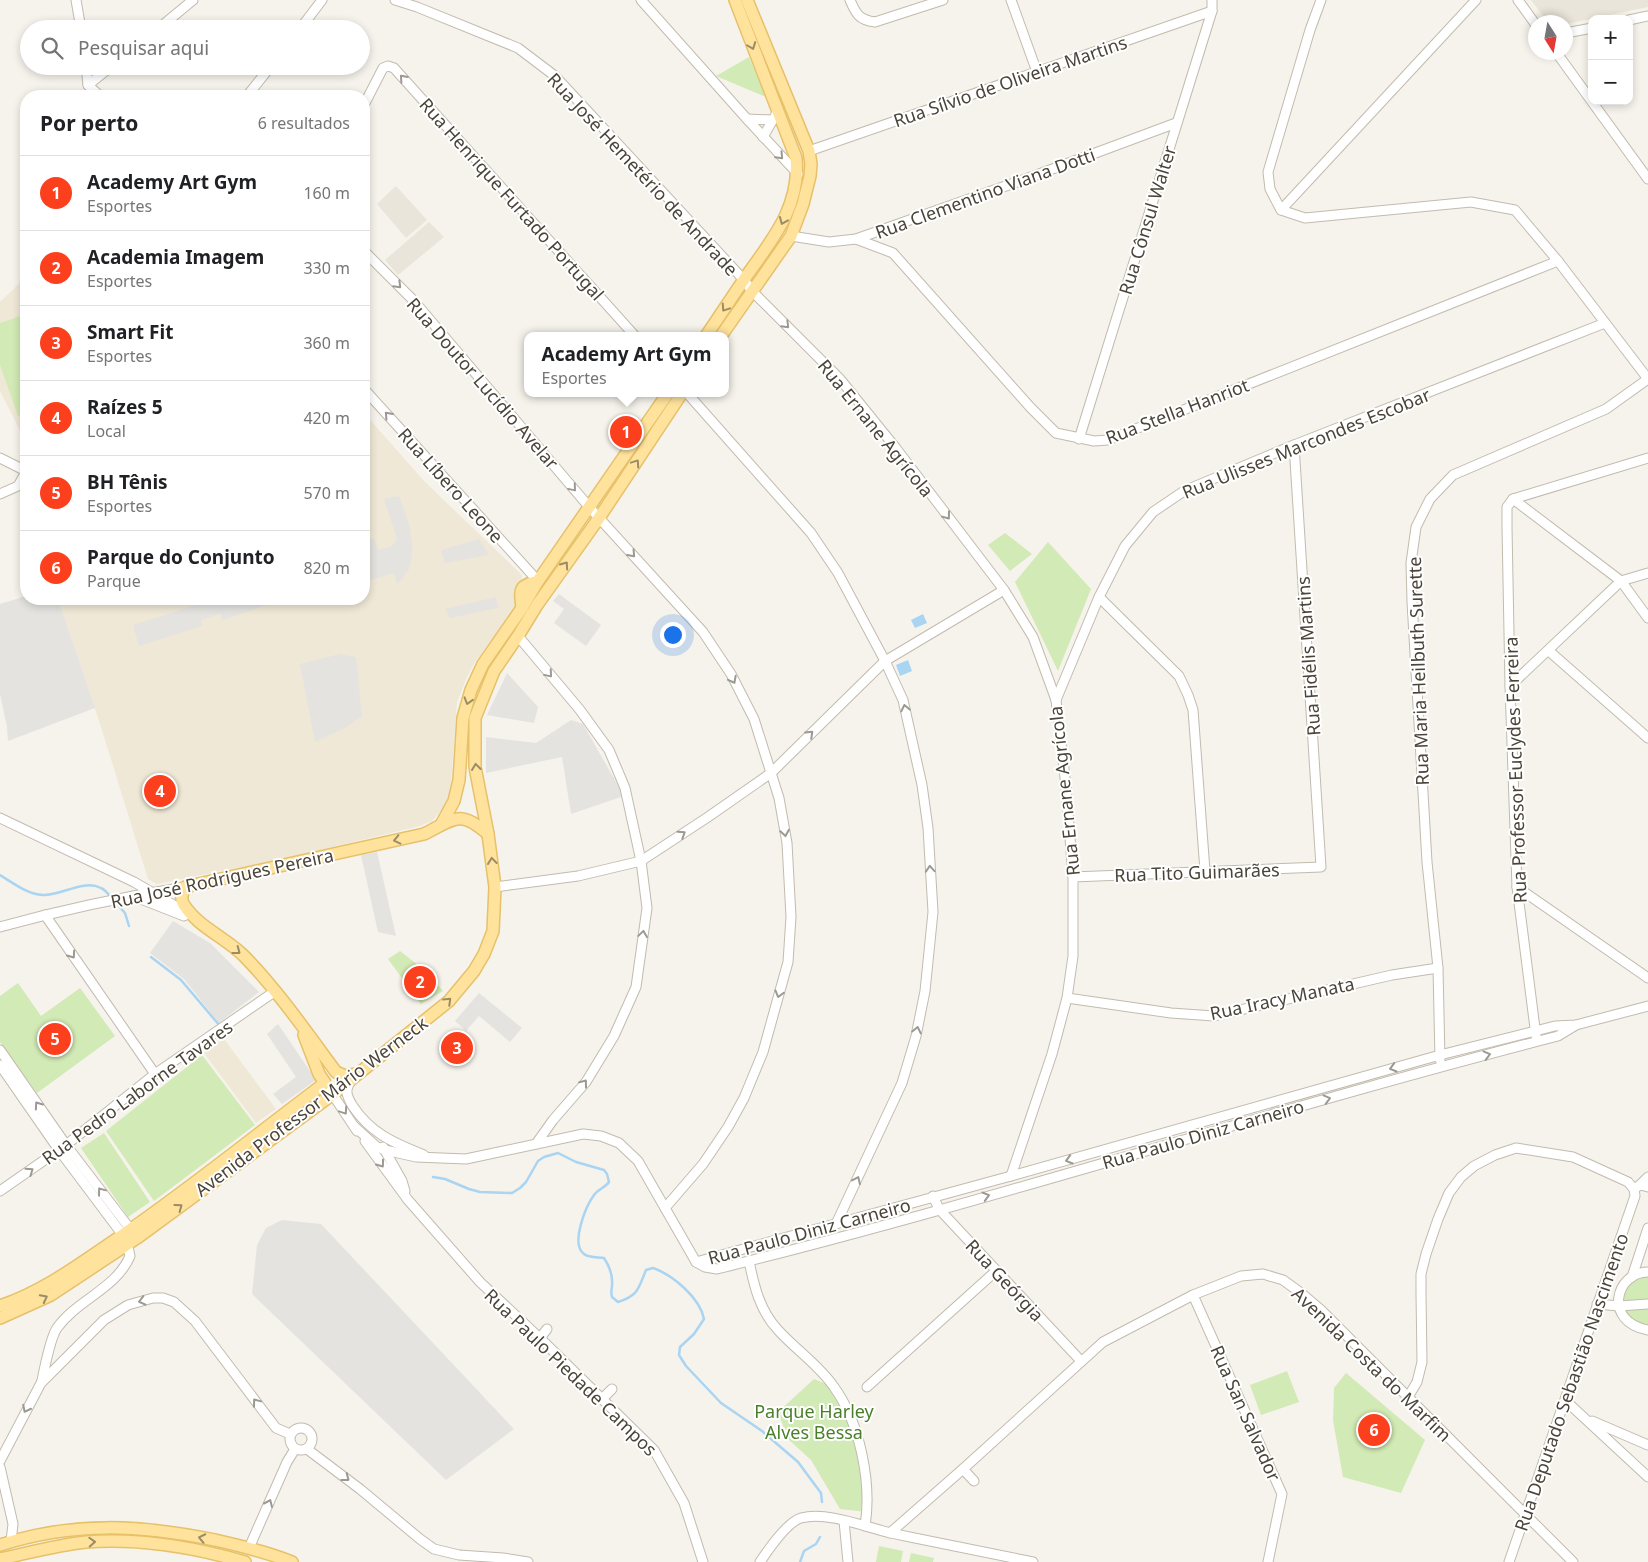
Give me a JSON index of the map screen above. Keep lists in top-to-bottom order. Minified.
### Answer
{"streets":{"main road":["Rua José Rodrigues Pereira","Avenida Professor Mário Werneck"],"street":["Rua Sílvio de Oliveira Martins","Rua José Hemetério de Andrade","Rua Clementino Viana Dotti","Rua Henrique Furtado Portugal","Rua Cônsul Walter","Rua Doutor Lucídio Avelar","Rua Stella Hanriot","Rua Ernane Agrícola","Rua Ulisses Marcondes Escobar","Rua Líbero Leone","Rua Fidélis Martins","Rua Maria Heilbuth Surette","Rua Professor Euclydes Ferreira","Rua Tito Guimarães","Rua Iracy Manata","Rua Pedro Laborne Tavares","Rua Paulo Diniz Carneiro","Rua Geórgia","Avenida Costa do Marfim","Rua Paulo Piedade Campos","Rua Deputado Sebastião Nascimento","Rua San Salvador"]},"crossings":[["Rua Sílvio de Oliveira Martins","Rua Cônsul Walter"],["Rua José Hemetério de Andrade","Rua Ernane Agrícola"],["Rua Clementino Viana Dotti","Rua Cônsul Walter"],["Rua Clementino Viana Dotti","Rua Stella Hanriot"],["Rua Cônsul Walter","Rua Stella Hanriot"],["Rua Doutor Lucídio Avelar","Avenida Professor Mário Werneck"],["Rua Ernane Agrícola","Rua Ulisses Marcondes Escobar"],["Rua Ernane Agrícola","Rua Tito Guimarães"],["Rua Ernane Agrícola","Rua Iracy Manata"],["Rua Ernane Agrícola","Rua Paulo Diniz Carneiro"],["Rua Ulisses Marcondes Escobar","Rua Fidélis Martins"],["Rua Fidélis Martins","Rua Tito Guimarães"],["Rua Maria Heilbuth Surette","Rua Iracy Manata"],["Rua Maria Heilbuth Surette","Rua Paulo Diniz Carneiro"],["Rua Professor Euclydes Ferreira","Rua Paulo Diniz Carneiro"],["Avenida Professor Mário Werneck","Rua Paulo Piedade Campos"],["Rua Paulo Diniz Carneiro","Rua Geórgia"],["Rua Geórgia","Avenida Costa do Marfim"],["Avenida Costa do Marfim","Rua Deputado Sebastião Nascimento"],["Avenida Costa do Marfim","Rua San Salvador"]],"one_way":["Rua Henrique Furtado Portugal","Rua Doutor Lucídio Avelar","Rua Ernane Agrícola","Rua Líbero Leone","Rua José Rodrigues Pereira"],"parks":["Parque Harley Alves Bessa"],"north":"bottom","page":{"map_buttons":["+","−"],"search":"Pesquisar aqui","heading":["Por perto","6 resultados"],"list":[{"mark":"1","name":"Academy Art Gym","note":"Esportes","value":"160 m"},{"mark":"2","name":"Academia Imagem","note":"Esportes","value":"330 m"},{"mark":"3","name":"Smart Fit","note":"Esportes","value":"360 m"},{"mark":"4","name":"Raízes 5","note":"Local","value":"420 m"},{"mark":"5","name":"BH Tênis","note":"Esportes","value":"570 m"},{"mark":"6","name":"Parque do Conjunto","note":"Parque","value":"820 m"}],"popup":["Academy Art Gym","Esportes"],"pins":["1","4","2","5","3","6"]}}
